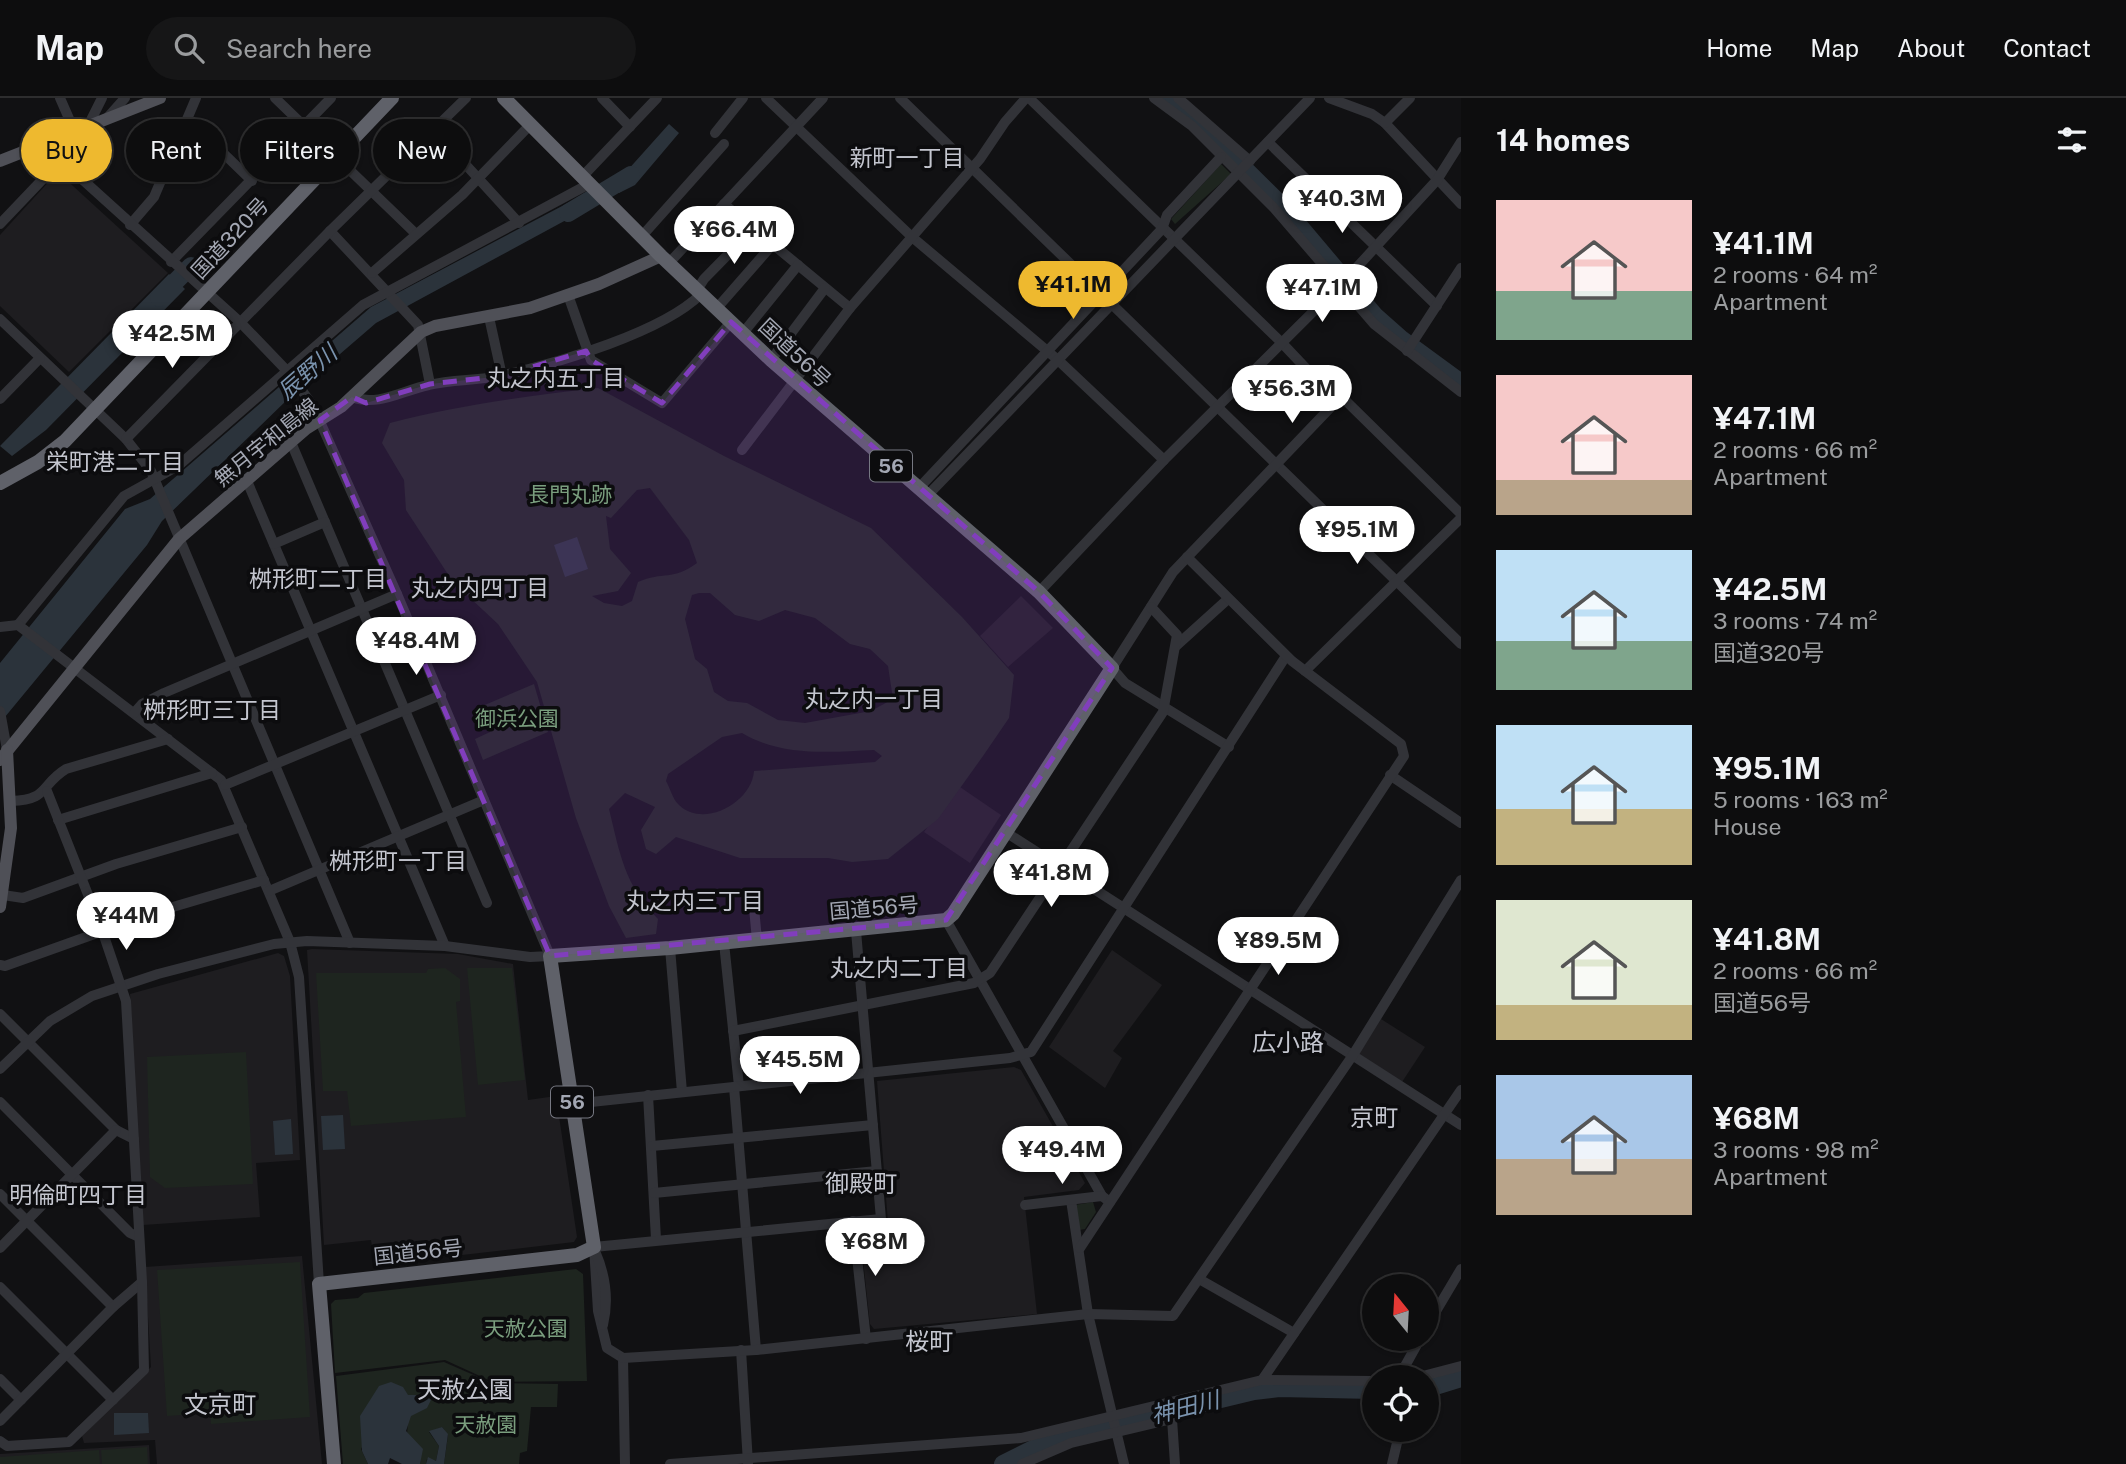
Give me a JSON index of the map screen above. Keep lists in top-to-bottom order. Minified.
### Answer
{"streets":{"highway":["国道320号","国道56号","56"],"main road":["無月宇和島線"]},"crossings":[["国道56号","無月宇和島線"],["国道56号","56"]],"districts":["新町一丁目","丸之内五丁目","栄町港二丁目","桝形町二丁目","丸之内四丁目","丸之内一丁目","桝形町三丁目","桝形町一丁目","丸之内三丁目","丸之内二丁目","広小路","京町","御殿町","明倫町四丁目","桜町","天赦公園","文京町"],"water":["辰野川","神田川"],"parks":["長門丸跡","御浜公園","天赦公園","天赦園"],"north":"top","page":{"header":"Map","search":"Search here","nav":["Home","Map","About","Contact"],"heading":"14 homes","chip":["Buy","Rent","Filters","New"],"price":["¥40.3M","¥66.4M","¥41.1M","¥47.1M","¥42.5M","¥56.3M","¥95.1M","¥48.4M","¥41.8M","¥44M","¥89.5M","¥45.5M","¥49.4M","¥68M"],"list":[{"name":"¥41.1M","note":"2 rooms · 64 m² · Apartment"},{"name":"¥47.1M","note":"2 rooms · 66 m² · Apartment"},{"name":"¥42.5M","note":"3 rooms · 74 m² · 国道320号"},{"name":"¥95.1M","note":"5 rooms · 163 m² · House"},{"name":"¥41.8M","note":"2 rooms · 66 m² · 国道56号"},{"name":"¥68M","note":"3 rooms · 98 m² · Apartment"}]}}
